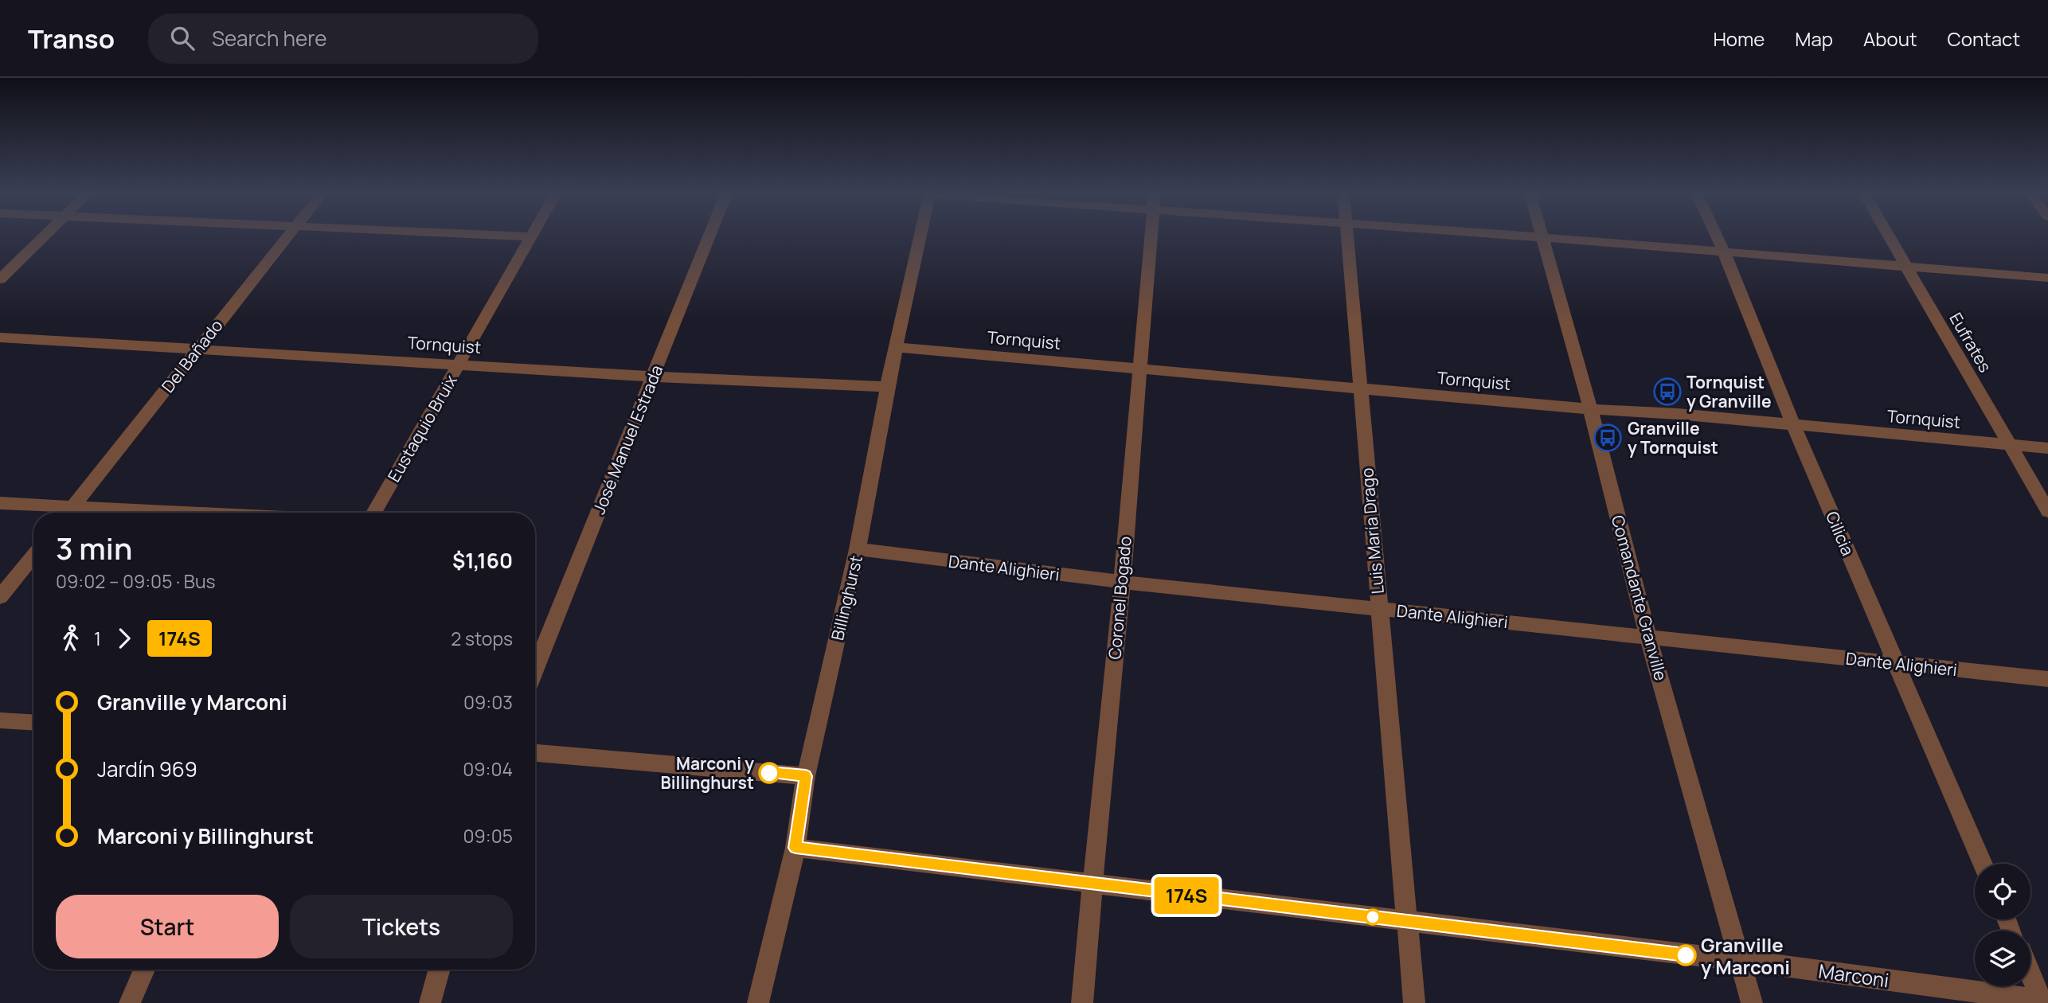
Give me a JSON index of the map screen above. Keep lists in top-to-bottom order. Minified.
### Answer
{"streets":{"street":["Tornquist","Eufrates","Del Bañado","Eustaquio Bruix","José Manuel Estrada","Luis María Drago","Cilicia","Dante Alighieri","Billinghurst","Coronel Bogado","Comandante Granville","Marconi"]},"crossings":[["Tornquist","Eufrates"],["Tornquist","Del Bañado"],["Tornquist","Eustaquio Bruix"],["Tornquist","José Manuel Estrada"],["Tornquist","Luis María Drago"],["Tornquist","Cilicia"],["Tornquist","Billinghurst"],["Tornquist","Coronel Bogado"],["Tornquist","Comandante Granville"],["Luis María Drago","Dante Alighieri"],["Luis María Drago","Marconi"],["Cilicia","Dante Alighieri"],["Dante Alighieri","Billinghurst"],["Dante Alighieri","Coronel Bogado"],["Dante Alighieri","Comandante Granville"],["Billinghurst","Marconi"],["Coronel Bogado","Marconi"],["Comandante Granville","Marconi"]],"places":{"bus stop":["Tornquist y Granville","Granville y Tornquist"],"other":["Marconi y Billinghurst","Granville y Marconi"]},"lines":["bus line 174S"],"page":{"header":"Transo","search":"Search here","nav":["Home","Map","About","Contact"],"on_map":"174S","heading":["3 min","09:02 – 09:05 · Bus","$1,160"],"legs":["1","174S","2 stops"],"list":[{"name":"Granville y Marconi","value":"09:03"},{"name":"Jardín 969","value":"09:04"},{"name":"Marconi y Billinghurst","value":"09:05"}],"buttons":["Start","Tickets"]}}
